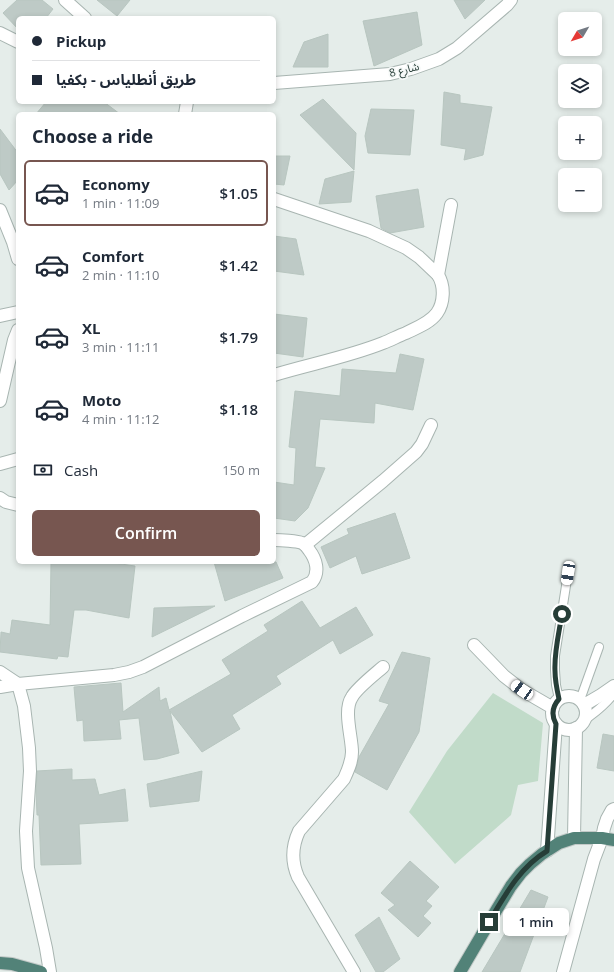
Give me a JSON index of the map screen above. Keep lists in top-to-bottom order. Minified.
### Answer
{"streets":{"street":["شارع 8"]},"north":"bottom left","page":{"map_buttons":["+","−"],"banner":["Pickup","طريق أنطلياس - بكفيا"],"heading":"Choose a ride","list":[{"name":"Economy","note":"1 min · 11:09","value":"$1.05"},{"name":"Comfort","note":"2 min · 11:10","value":"$1.42"},{"name":"XL","note":"3 min · 11:11","value":"$1.79"},{"name":"Moto","note":"4 min · 11:12","value":"$1.18"}],"pay":["Cash","150 m"],"buttons":"Confirm","bubble":"1 min"}}
